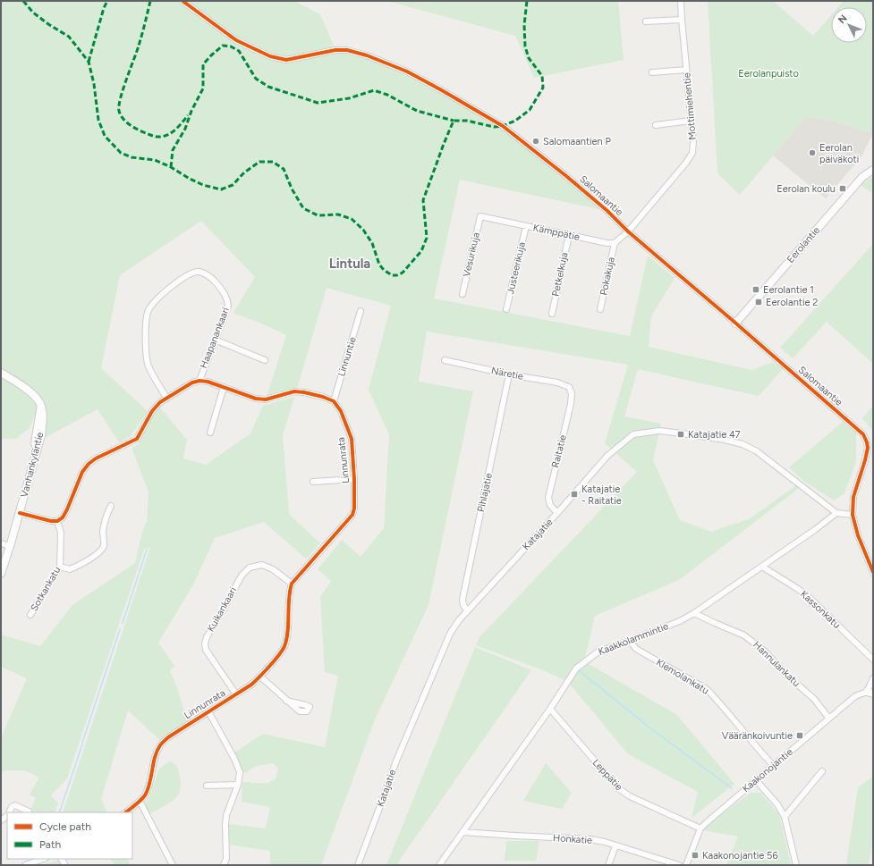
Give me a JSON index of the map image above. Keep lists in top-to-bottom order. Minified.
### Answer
{"streets":{"street":["Mottimiehentie","Salomaantie","Kämppätie","Eerolantie","Vesurikuja","Justeerikuja","Petkelkuja","Pokakuja","Haapanankaari","Linnuntie","Näretie","Raitatie","Linnunrata","Vanhankyläntie","Pihlajatie","Katajatie","Sotkankatu","Kuikankaari","Kassonkatu","Kaakkolammintie","Hannulankatu","Klemolankatu","Kaakonojantie","Leppätie","Honkatie"]},"crossings":[["Mottimiehentie","Salomaantie"],["Salomaantie","Eerolantie"],["Kämppätie","Vesurikuja"],["Kämppätie","Justeerikuja"],["Kämppätie","Petkelkuja"],["Kämppätie","Pokakuja"],["Linnuntie","Linnunrata"],["Näretie","Raitatie"],["Näretie","Pihlajatie"],["Raitatie","Katajatie"],["Linnunrata","Kuikankaari"],["Pihlajatie","Katajatie"],["Katajatie","Kaakkolammintie"],["Kassonkatu","Kaakkolammintie"],["Kaakkolammintie","Hannulankatu"],["Kaakkolammintie","Klemolankatu"],["Kaakkolammintie","Leppätie"],["Kaakkolammintie","Honkatie"],["Hannulankatu","Kaakonojantie"],["Klemolankatu","Kaakonojantie"],["Kaakonojantie","Leppätie"]],"districts":["Lintula"],"parks":["Eerolanpuisto"],"places":{"other":["Salomaantien P","Eerolan päiväkoti"],"transit":["Eerolan koulu","Eerolantie 1","Eerolantie 2","Katajatie 47","Katajatie - Raitatie","Vääränkoivuntie","Kaakonojantie 56"]},"legend":["Cycle path","Path"],"north":"top left"}
